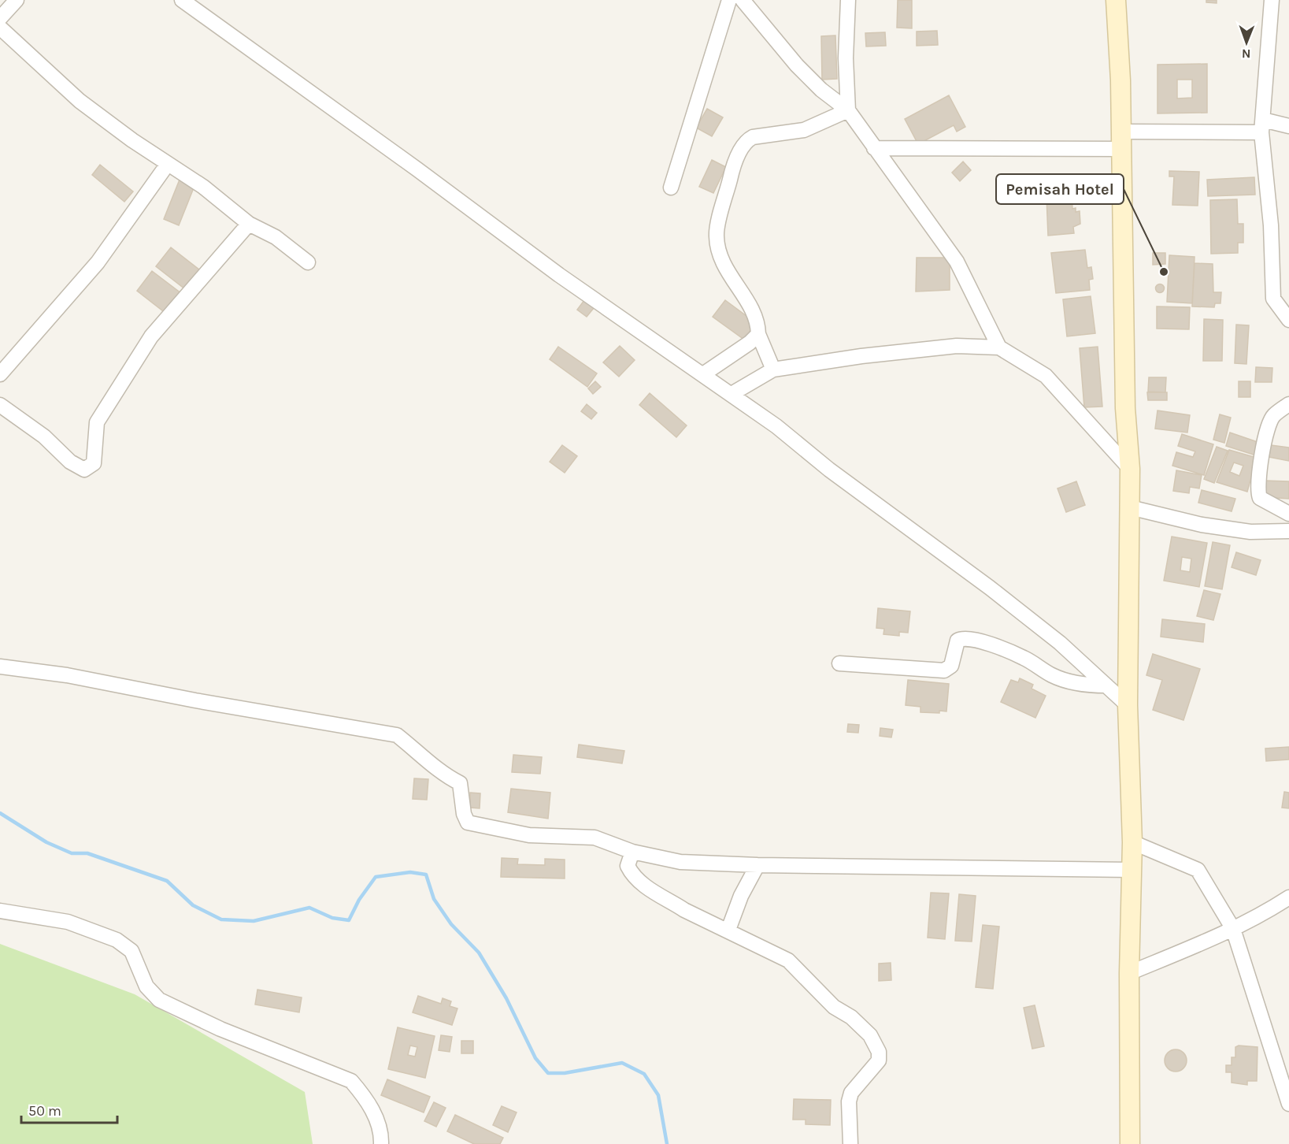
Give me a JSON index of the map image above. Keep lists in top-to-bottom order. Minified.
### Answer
{"places":["Pemisah Hotel"],"scale_bar":"50 m","north":"bottom"}
